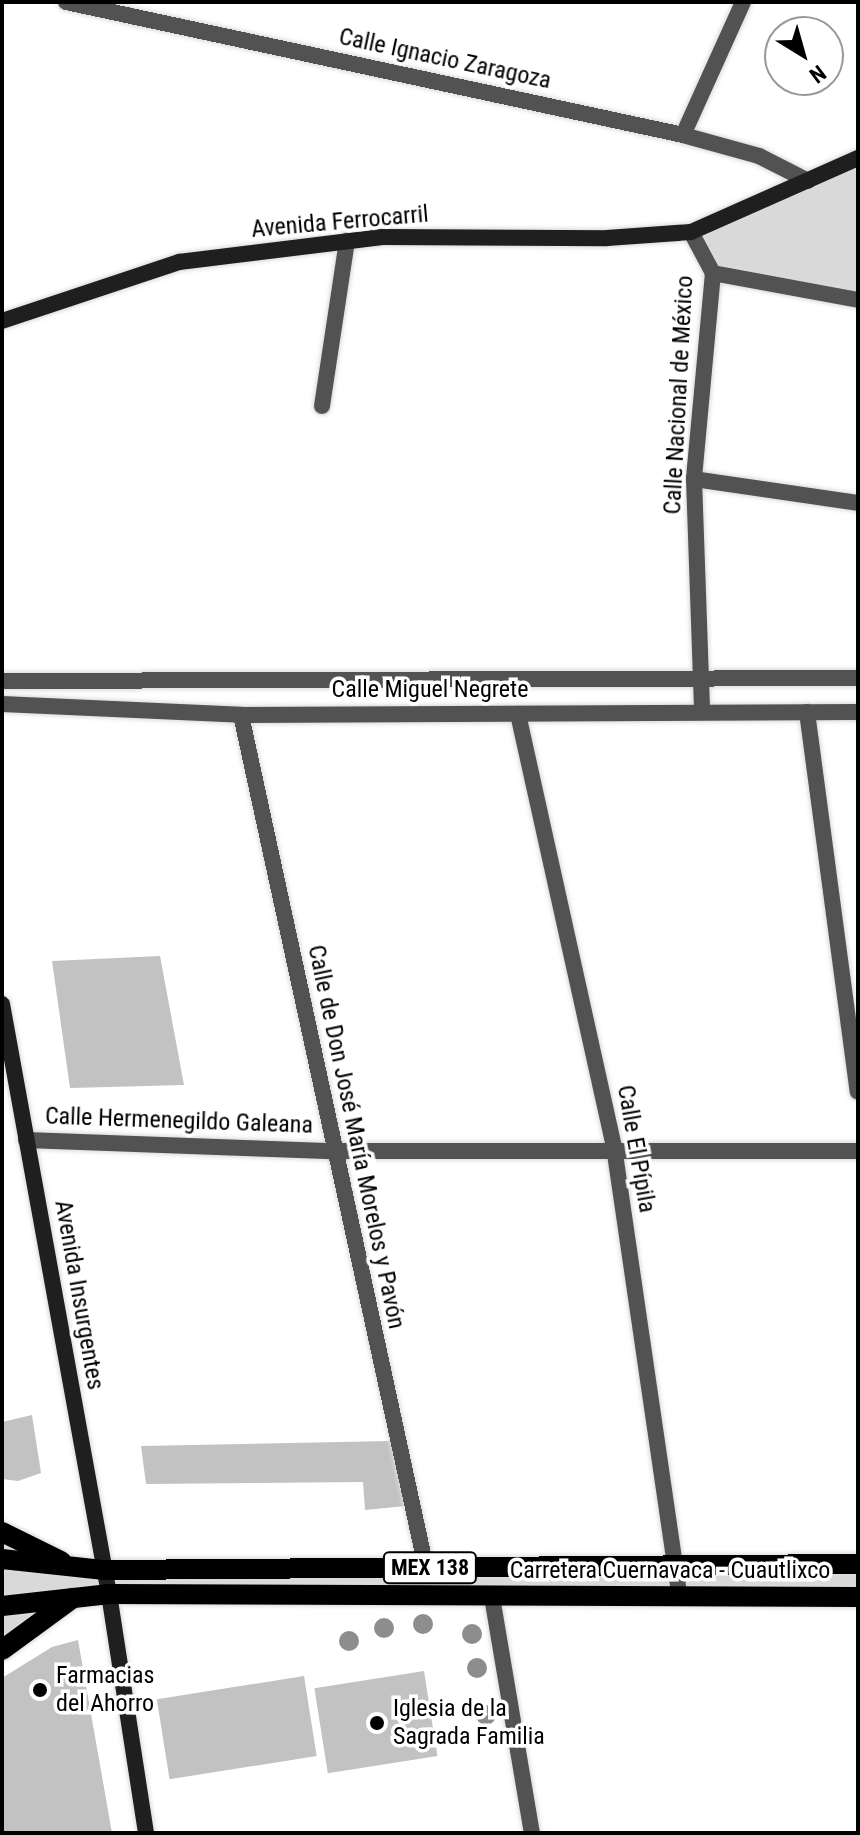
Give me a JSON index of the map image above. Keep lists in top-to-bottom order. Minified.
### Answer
{"streets":{"main road":["MEX 138","Carretera Cuernavaca - Cuautlixco"],"street":["Calle Ignacio Zaragoza","Avenida Ferrocarril","Calle Nacional de México","Calle Miguel Negrete","Calle Hermenegildo Galeana","Calle de Don José María Morelos y Pavón","Calle El Pípila","Avenida Insurgentes"]},"crossings":[["Avenida Ferrocarril","Calle Nacional de México"],["Calle Nacional de México","Calle Miguel Negrete"],["Calle Miguel Negrete","Calle de Don José María Morelos y Pavón"],["Calle Miguel Negrete","Calle El Pípila"],["Calle Hermenegildo Galeana","Calle de Don José María Morelos y Pavón"],["Calle Hermenegildo Galeana","Calle El Pípila"],["Calle Hermenegildo Galeana","Avenida Insurgentes"],["Calle de Don José María Morelos y Pavón","Carretera Cuernavaca - Cuautlixco"],["Calle El Pípila","Carretera Cuernavaca - Cuautlixco"],["Avenida Insurgentes","Carretera Cuernavaca - Cuautlixco"]],"places":["Farmacias del Ahorro","Iglesia de la Sagrada Familia"],"north":"bottom right"}
